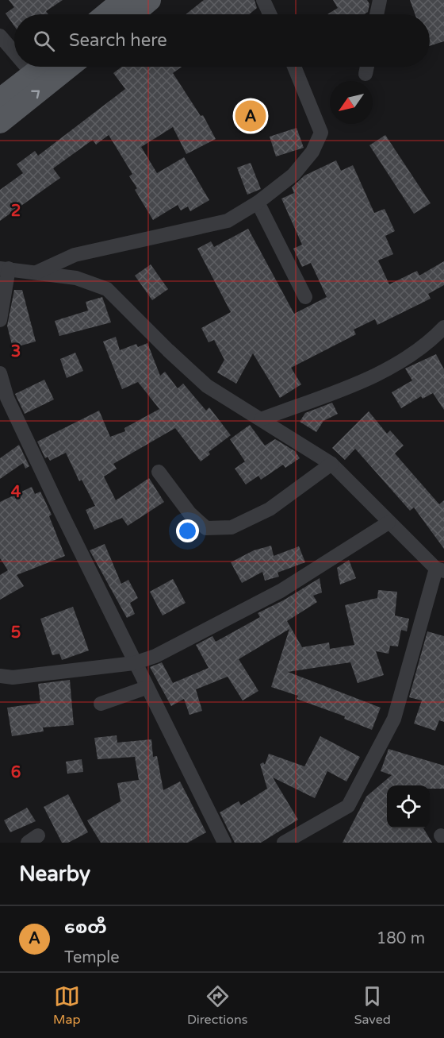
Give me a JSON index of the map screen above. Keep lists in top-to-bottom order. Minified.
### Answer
{"north":"bottom left","page":{"search":"Search here","pins":"A","heading":"Nearby","list":[{"mark":"A","name":"စေတီ","note":"Temple","value":"180 m"}],"nav":["Map","Directions","Saved"]},"grid":{"rows":["2","3","4","5","6"]}}
